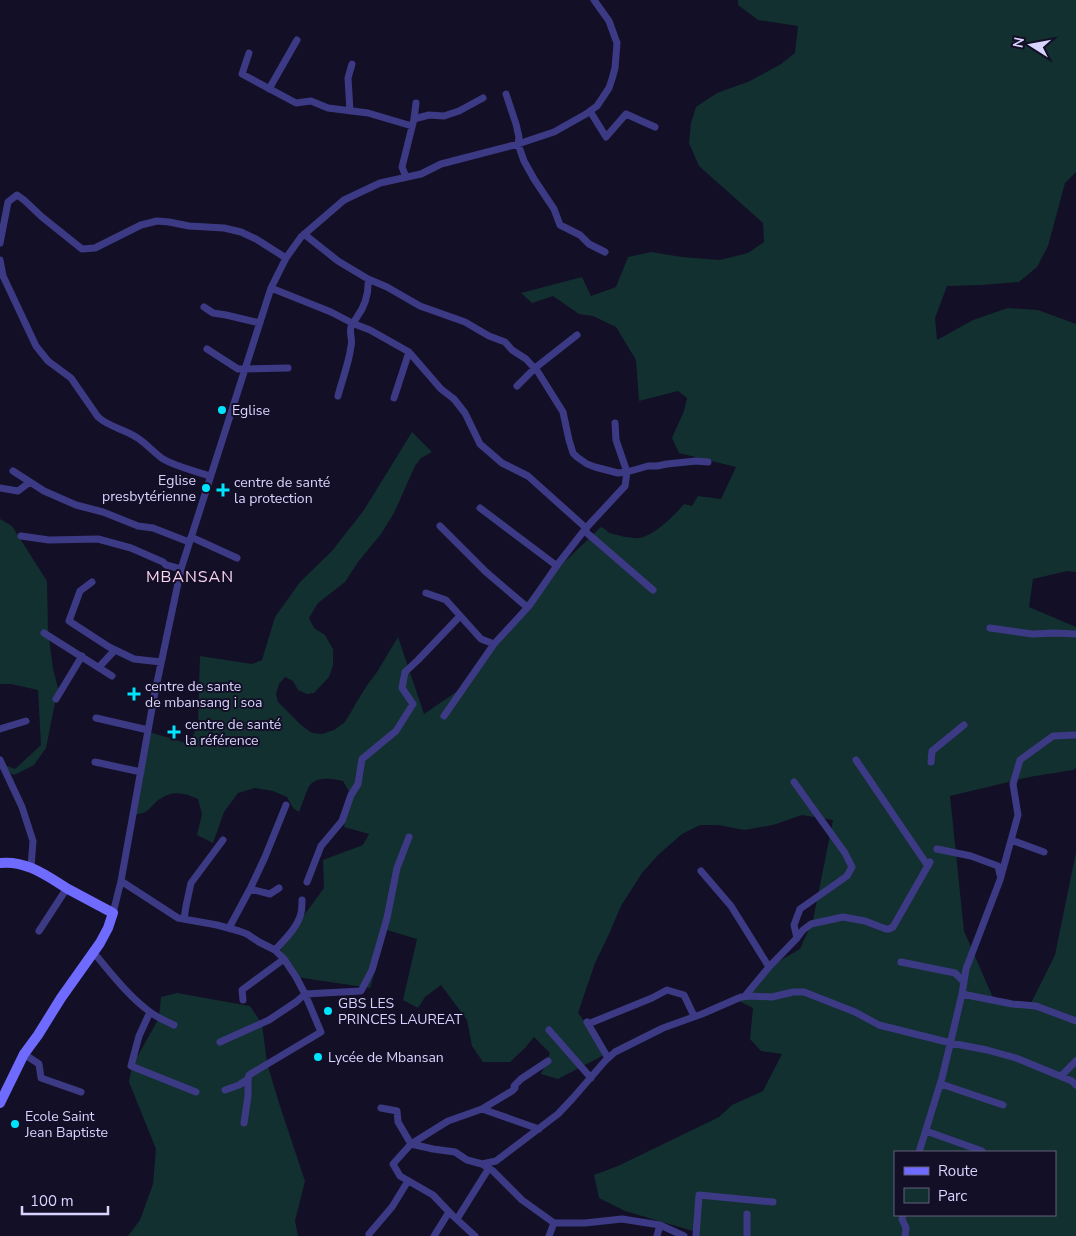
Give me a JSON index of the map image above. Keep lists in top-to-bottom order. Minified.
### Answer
{"districts":["MBANSAN"],"places":{"other":["Eglise","Eglise presbytérienne","GBS LES PRINCES LAUREAT","Lycée de Mbansan","Ecole Saint Jean Baptiste"],"health":["centre de santé la protection","centre de sante de mbansang i soa","centre de santé la référence"]},"legend":["Route","Parc"],"scale_bar":"100 m","north":"left"}
